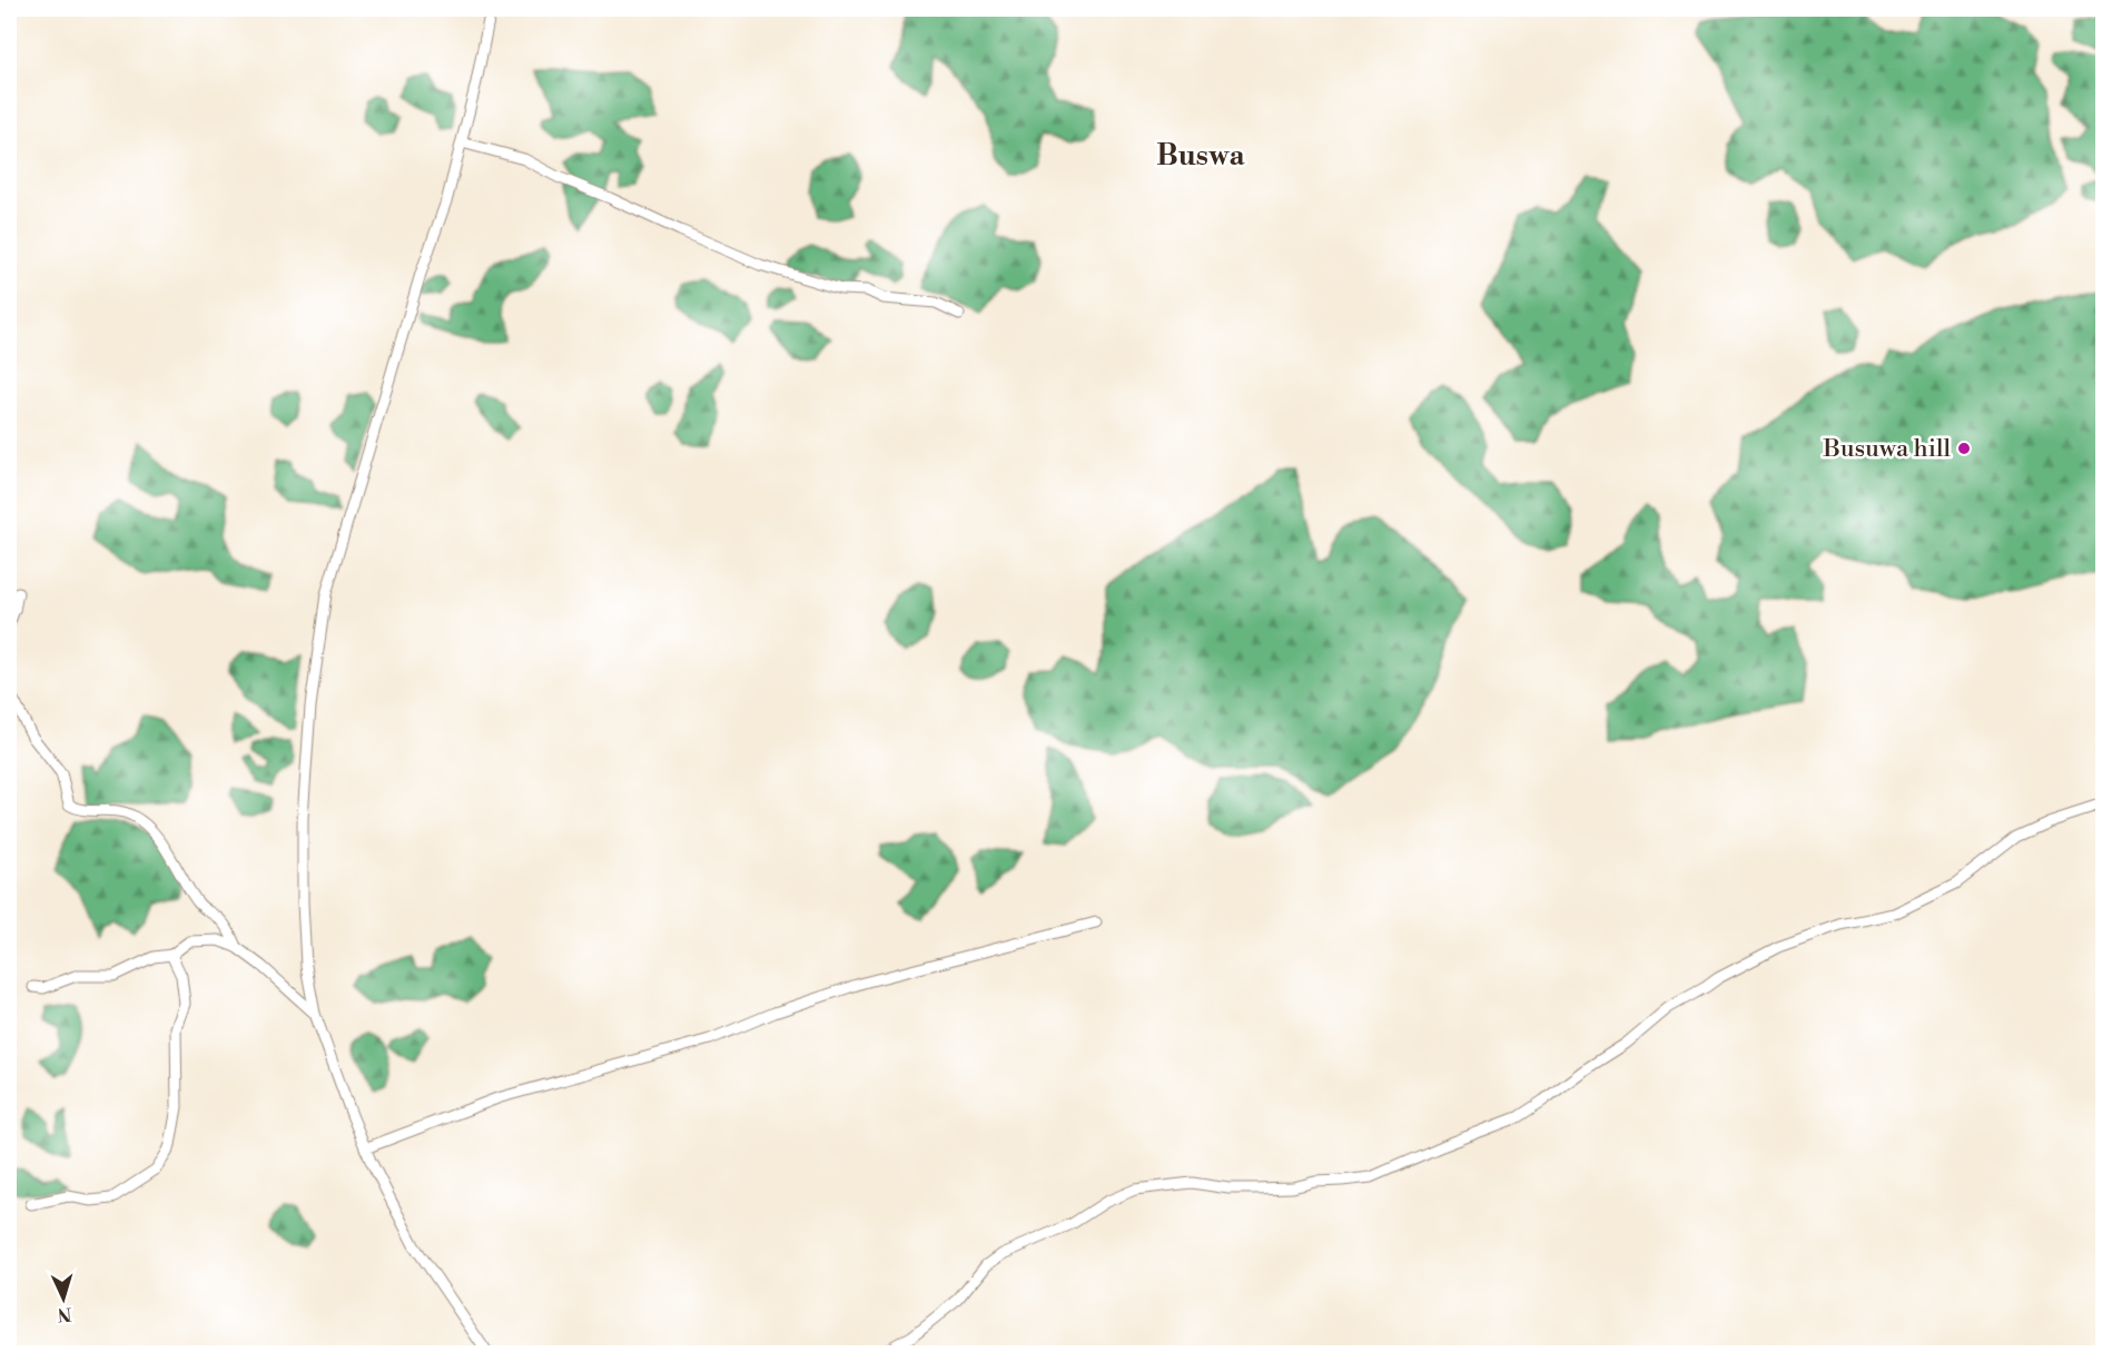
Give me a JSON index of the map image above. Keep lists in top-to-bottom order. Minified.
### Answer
{"districts":["Buswa"],"places":["Busuwa hill"],"north":"bottom"}
